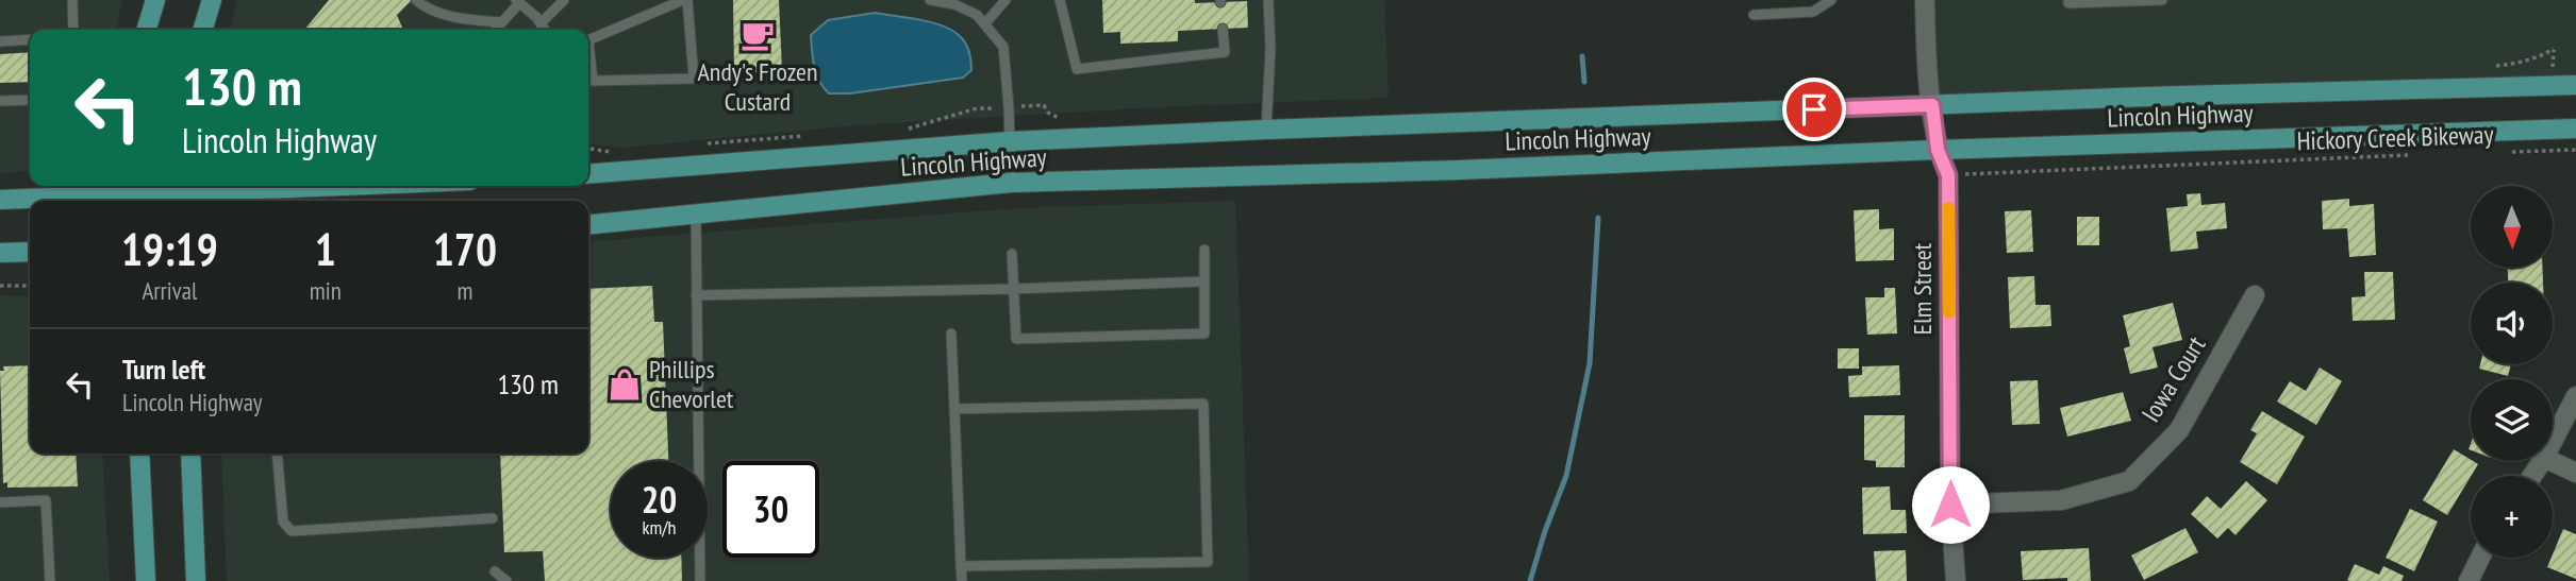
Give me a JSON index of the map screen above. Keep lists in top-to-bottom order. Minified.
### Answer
{"streets":{"main road":["Lincoln Highway"],"street":["Elm Street","Iowa Court"],"path":["Hickory Creek Bikeway"]},"crossings":[["Lincoln Highway","Elm Street"],["Hickory Creek Bikeway","Elm Street"],["Elm Street","Iowa Court"]],"places":{"cafe":["Andy's Frozen Custard"],"shop":["Phillips Chevorlet"]},"north":"bottom","page":{"turn":["130 m","Lincoln Highway"],"map_buttons":"+","eta":["19:19","Arrival","1","min","170","m"],"list":[{"name":"Turn left","note":"Lincoln Highway","value":"130 m"}],"speed":"20 km/h","limit":"30"}}
